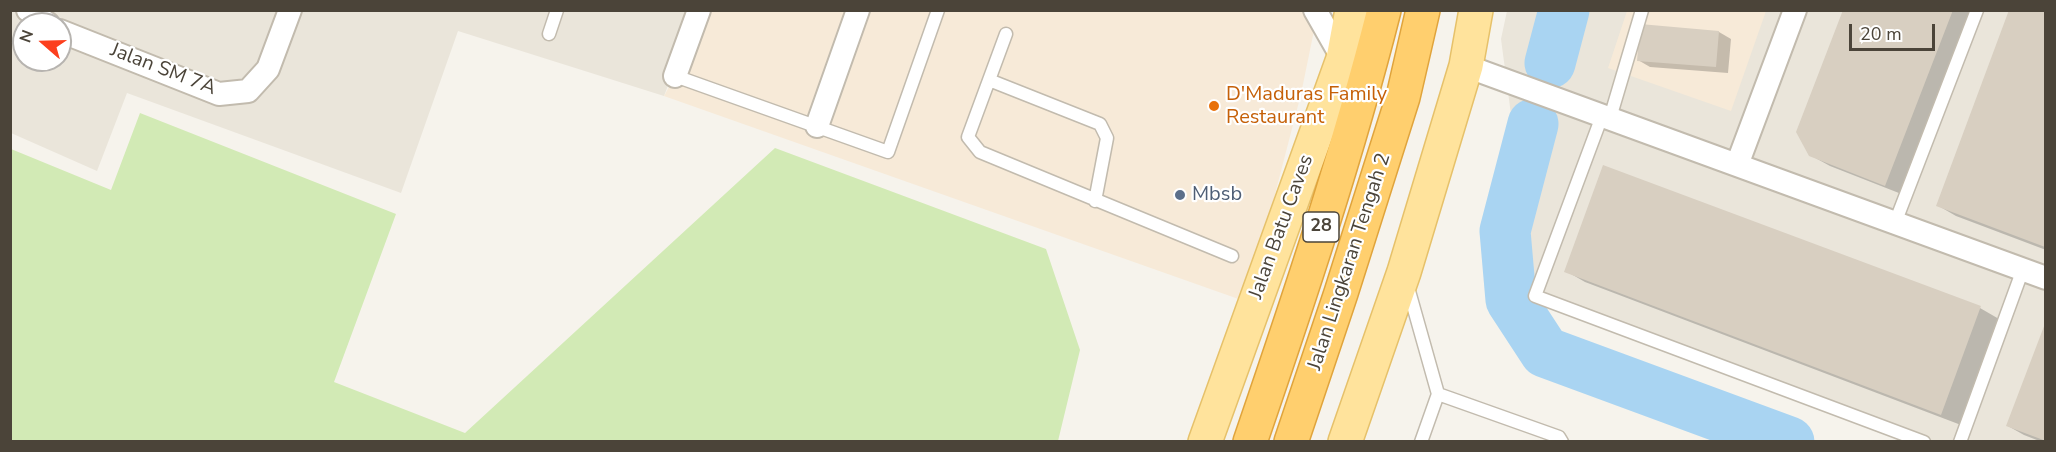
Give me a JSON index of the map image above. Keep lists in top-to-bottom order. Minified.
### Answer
{"streets":{"highway":["28","Jalan Lingkaran Tengah 2"],"main road":["Jalan Batu Caves"],"street":["Jalan SM 7A"]},"places":["D'Maduras Family Restaurant","Mbsb"],"scale_bar":"20 m","north":"left"}
